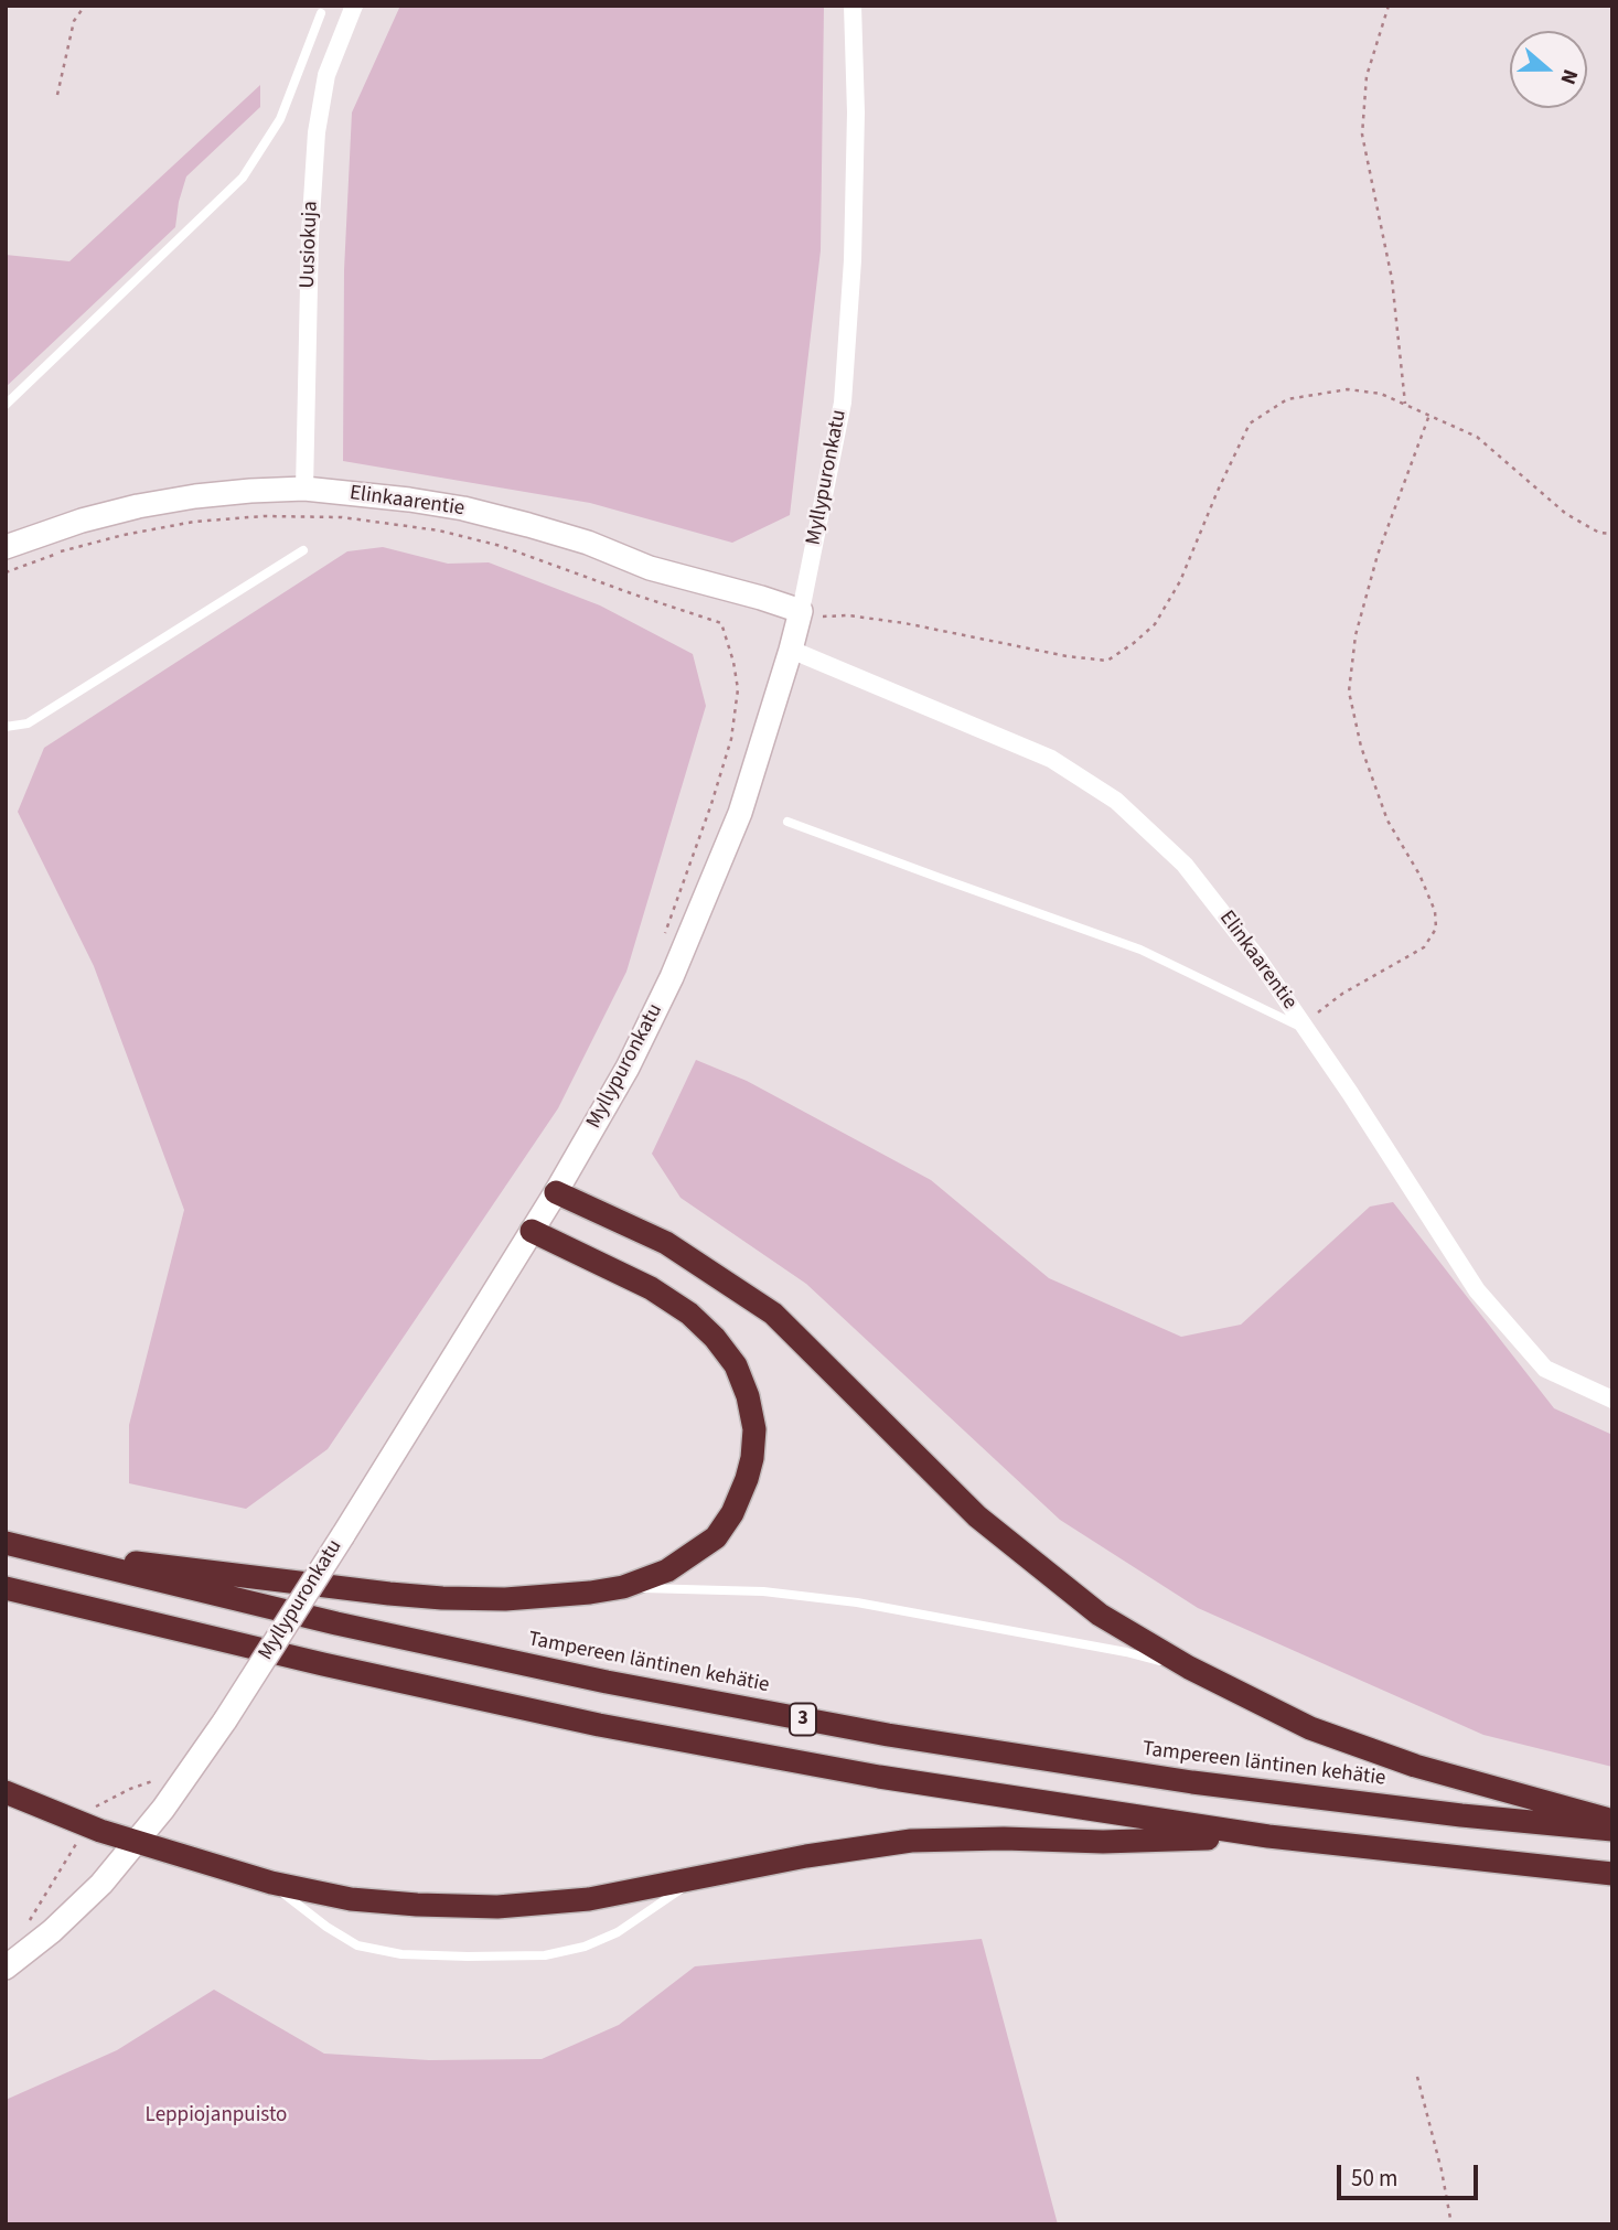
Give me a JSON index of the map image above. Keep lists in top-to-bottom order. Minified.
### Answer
{"streets":{"highway":["Tampereen läntinen kehätie","3"],"street":["Uusiokuja","Myllypuronkatu","Elinkaarentie"]},"crossings":[["Uusiokuja","Elinkaarentie"],["Myllypuronkatu","Elinkaarentie"]],"parks":["Leppiojanpuisto"],"scale_bar":"50 m","north":"right"}
